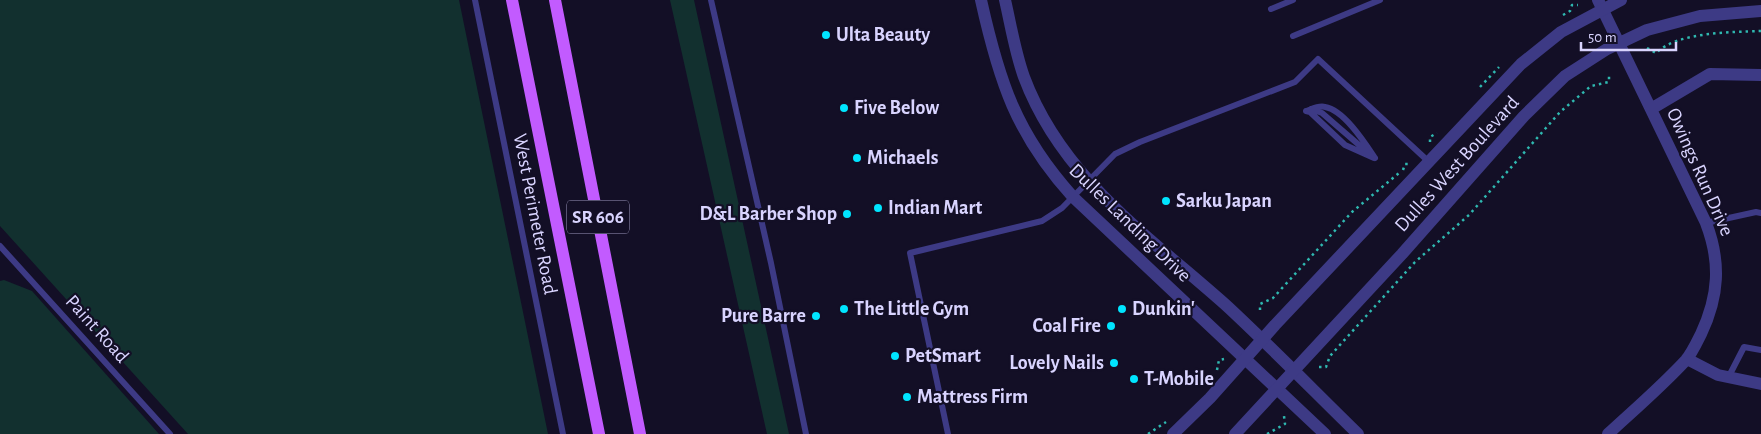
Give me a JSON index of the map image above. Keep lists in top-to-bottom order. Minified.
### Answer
{"streets":{"main road":["SR 606"],"street":["Dulles West Boulevard","Owings Run Drive","Dulles Landing Drive"],"lane":["West Perimeter Road","Paint Road"]},"crossings":[["Dulles West Boulevard","Owings Run Drive"],["Dulles West Boulevard","Dulles Landing Drive"]],"places":["Ulta Beauty","Five Below","Michaels","Sarku Japan","Indian Mart","D&L Barber Shop","The Little Gym","Dunkin'","Pure Barre","Coal Fire","PetSmart","Lovely Nails","T-Mobile","Mattress Firm"],"scale_bar":"50 m"}
